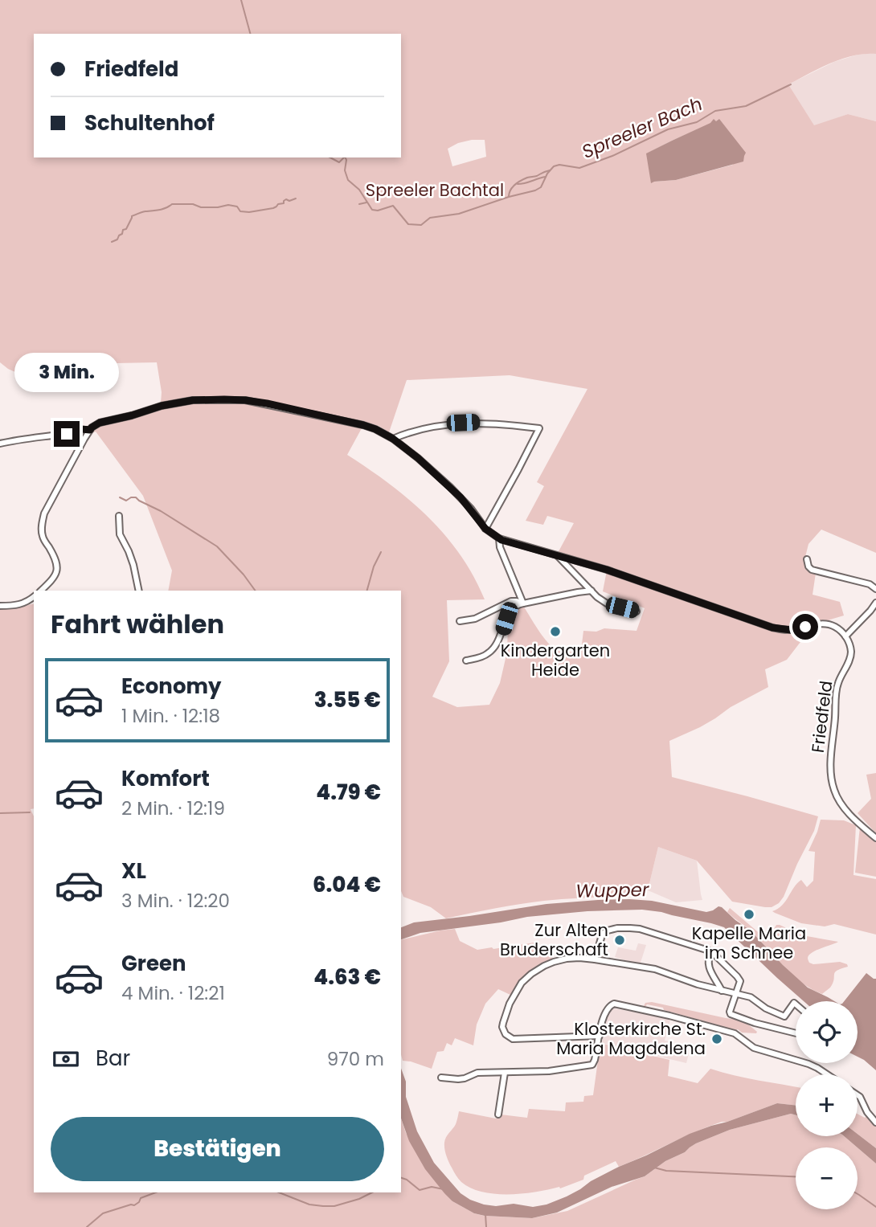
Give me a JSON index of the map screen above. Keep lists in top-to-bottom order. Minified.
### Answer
{"streets":{"street":["Friedfeld"]},"water":["Spreeler Bach","Wupper"],"parks":["Spreeler Bachtal"],"places":["Kindergarten Heide","Kapelle Maria im Schnee","Zur Alten Bruderschaft","Klosterkirche St. Maria Magdalena"],"page":{"banner":["Friedfeld","Schultenhof"],"bubble":"3 Min.","heading":"Fahrt wählen","list":[{"name":"Economy","note":"1 Min. · 12:18","value":"3.55 €"},{"name":"Komfort","note":"2 Min. · 12:19","value":"4.79 €"},{"name":"XL","note":"3 Min. · 12:20","value":"6.04 €"},{"name":"Green","note":"4 Min. · 12:21","value":"4.63 €"}],"map_buttons":["+","−"],"pay":["Bar","970 m"],"buttons":"Bestätigen"}}
